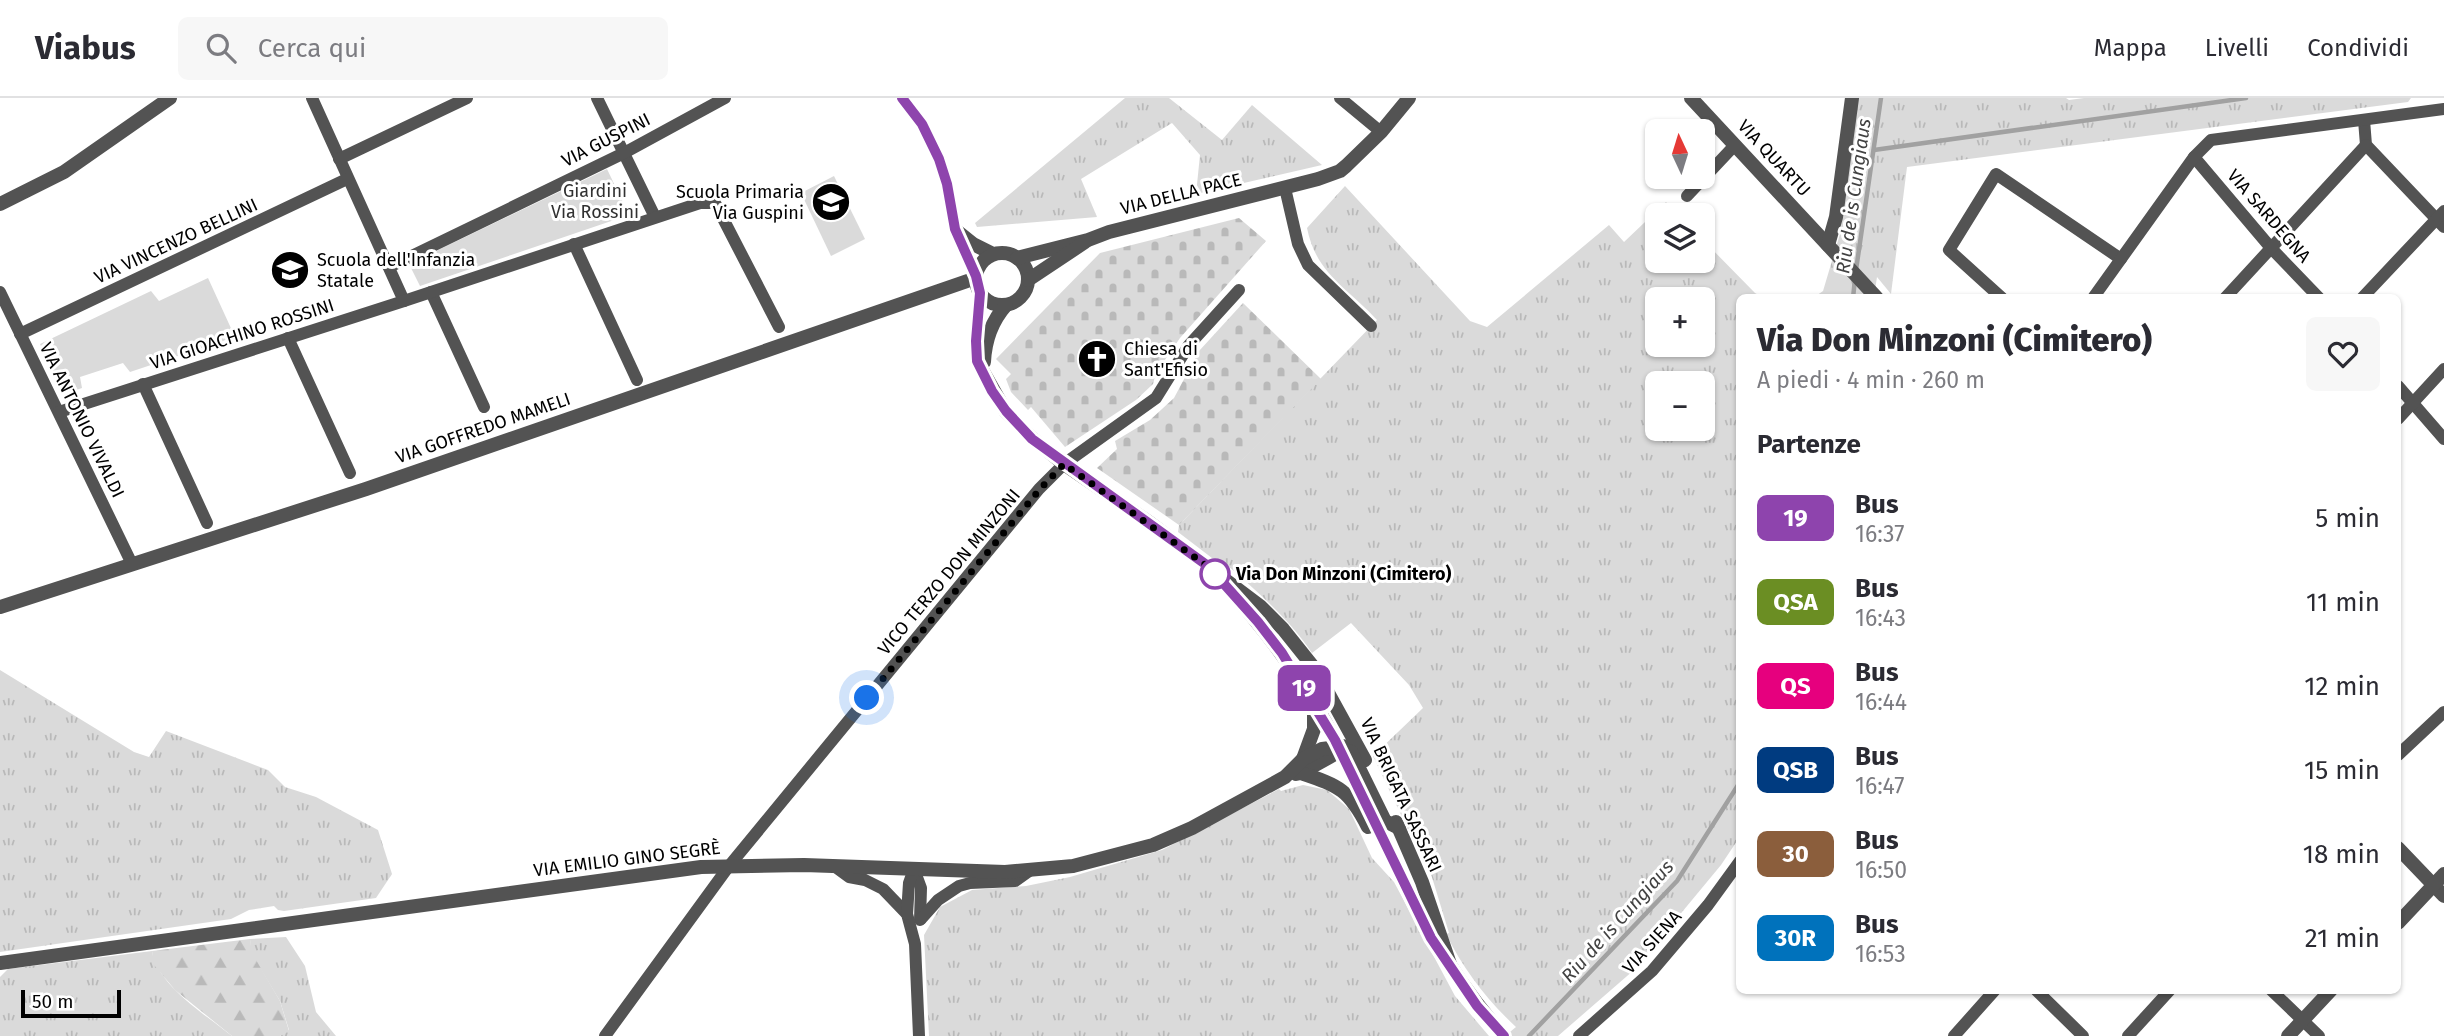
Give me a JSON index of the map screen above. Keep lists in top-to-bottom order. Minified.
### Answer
{"streets":{"street":["VIA GUSPINI","VIA QUARTU","VIA DELLA PACE","VIA SARDEGNA","VIA VINCENZO BELLINI","VIA GIOACHINO ROSSINI","VIA ANTONIO VIVALDI","VIA GOFFREDO MAMELI","VICO TERZO DON MINZONI","VIA BRIGATA SASSARI","VIA EMILIO GINO SEGRÈ","VIA SIENA"]},"crossings":[["VIA DELLA PACE","VIA GOFFREDO MAMELI"],["VIA VINCENZO BELLINI","VIA ANTONIO VIVALDI"],["VIA GIOACHINO ROSSINI","VIA ANTONIO VIVALDI"],["VIA ANTONIO VIVALDI","VIA GOFFREDO MAMELI"],["VICO TERZO DON MINZONI","VIA EMILIO GINO SEGRÈ"]],"water":["Riu de is Cungiaus"],"parks":["Giardini Via Rossini"],"places":{"school or university":["Scuola Primaria Via Guspini","Scuola dell'Infanzia Statale"],"church":["Chiesa di Sant'Efisio"],"other":["Via Don Minzoni (Cimitero)"]},"lines":["bus line 19"],"scale_bar":"50 m","north":"top","page":{"header":"Viabus","search":"Cerca qui","nav":["Mappa","Livelli","Condividi"],"on_map":"19","map_buttons":["+","−"],"heading":[["Via Don Minzoni (Cimitero)","A piedi · 4 min · 260 m"],"Partenze"],"list":[{"mark":"19","name":"Bus","note":"16:37","value":"5 min"},{"mark":"QSA","name":"Bus","note":"16:43","value":"11 min"},{"mark":"QS","name":"Bus","note":"16:44","value":"12 min"},{"mark":"QSB","name":"Bus","note":"16:47","value":"15 min"},{"mark":"30","name":"Bus","note":"16:50","value":"18 min"},{"mark":"30R","name":"Bus","note":"16:53","value":"21 min"}],"scale":"50 m"}}
